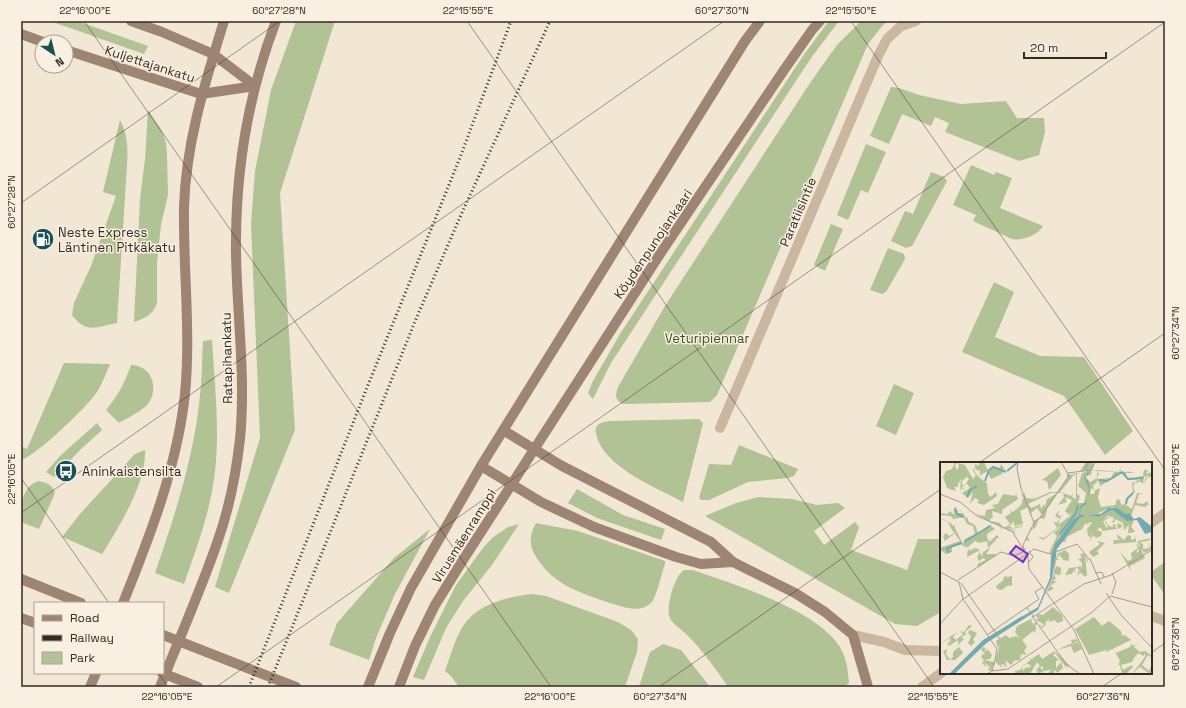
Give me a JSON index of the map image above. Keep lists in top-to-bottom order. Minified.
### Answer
{"streets":{"main road":["Kuljettajankatu","Köydenpunojankaari","Ratapihankatu","Virusmäenramppi"],"street":["Paratiisintie"]},"crossings":[["Kuljettajankatu","Ratapihankatu"],["Köydenpunojankaari","Virusmäenramppi"]],"parks":["Veturipiennar"],"places":{"fuel station":["Neste Express Läntinen Pitkäkatu"],"bus stop":["Aninkaistensilta"]},"legend":["Road","Railway","Park"],"scale_bar":"20 m","north":"bottom right","coordinates":["22°16'00\"E","60°27'28\"N","22°15'55\"E","60°27'30\"N","22°15'50\"E","60°27'34\"N","22°16'05\"E","60°27'36\"N"]}
